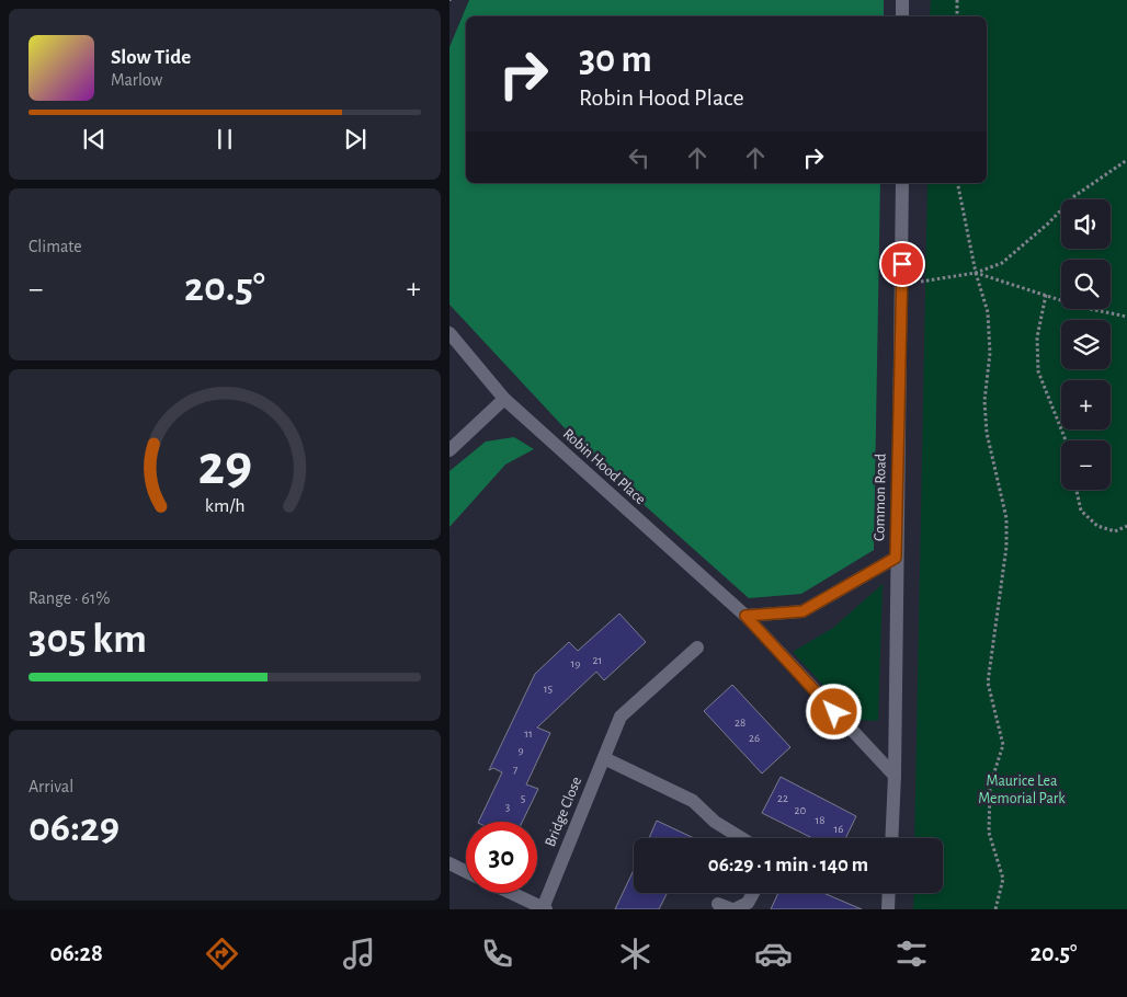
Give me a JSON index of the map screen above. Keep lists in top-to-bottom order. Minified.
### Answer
{"streets":{"street":["Robin Hood Place","Common Road","Bridge Close"]},"crossings":[["Robin Hood Place","Common Road"]],"parks":["Maurice Lea Memorial Park"],"house_numbers":["21","19","15","28","11","26","9","7","5","22","3","20","18","16"],"page":{"turn":["30 m","Robin Hood Place"],"song":["Slow Tide","Marlow"],"tile":["Climate",["Range · 61%","305 km"],["Arrival","06:29"]],"map_buttons":["+","−"],"heat":["−","20.5°","+"],"limit":"30","trip":"06:29 · 1 min · 140 m","tabs":["06:28","20.5°"],"gauge":["29","km/h"]}}
